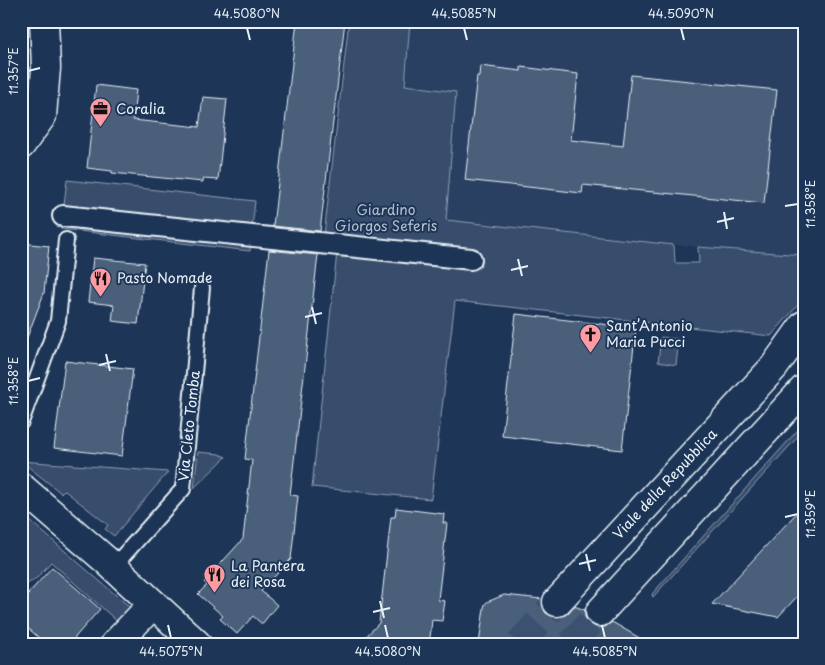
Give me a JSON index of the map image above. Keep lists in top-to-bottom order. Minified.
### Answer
{"streets":{"main road":["Viale della Repubblica"],"lane":["Via Cleto Tomba"]},"parks":["Giardino Giorgos Seferis"],"places":{"office":["Coralia"],"restaurant":["Pasto Nomade","La Pantera dei Rosa"],"church":["Sant’Antonio Maria Pucci"]},"coordinates":["44.5080°N","44.5085°N","44.5090°N","11.357°E","11.358°E","11.359°E","44.5075°N"]}
